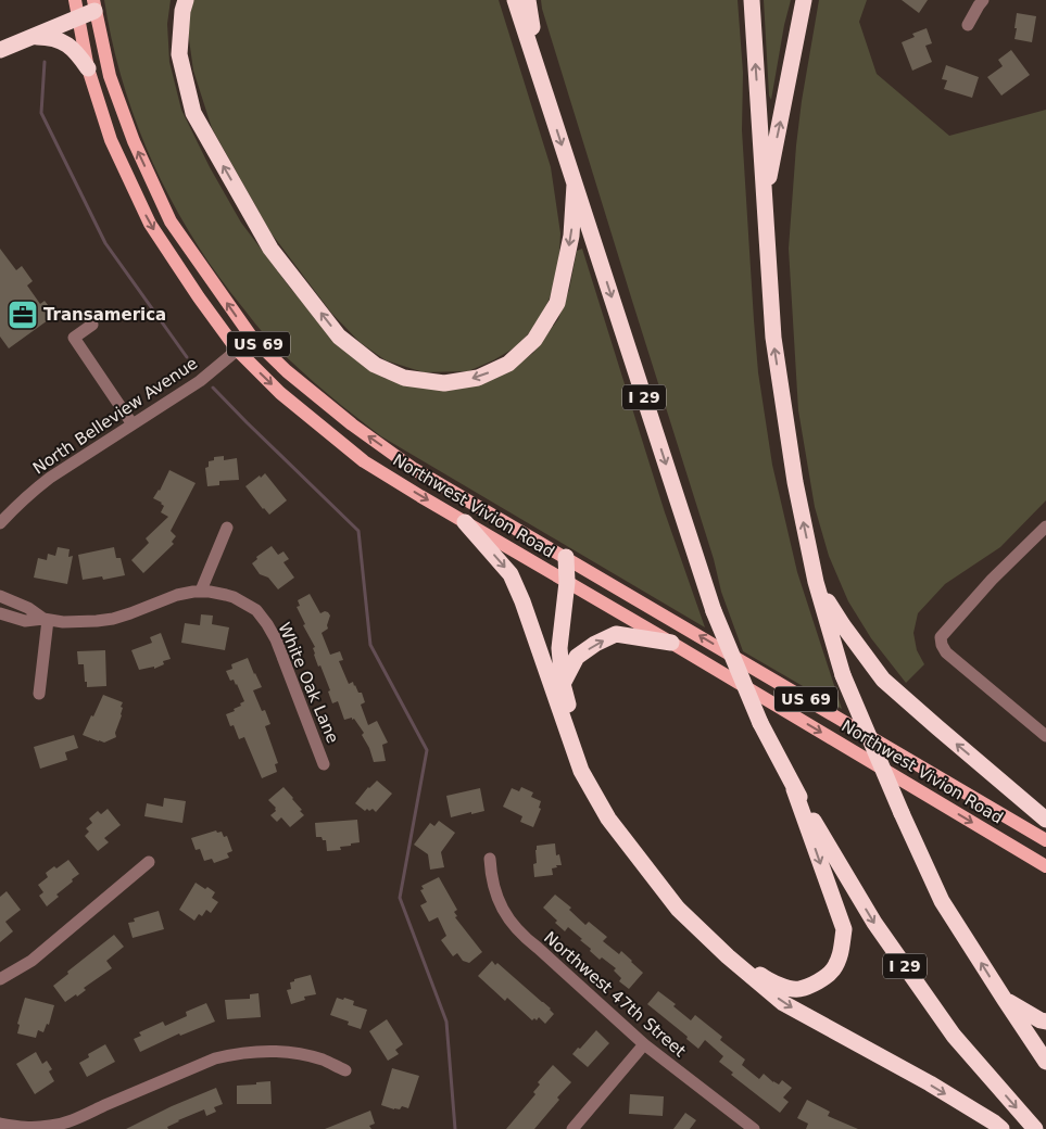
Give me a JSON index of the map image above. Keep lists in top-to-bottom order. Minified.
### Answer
{"streets":{"highway":["I 29"],"main road":["US 69","Northwest Vivion Road"],"street":["North Belleview Avenue","White Oak Lane","Northwest 47th Street"]},"crossings":[["North Belleview Avenue","Northwest Vivion Road"]],"places":{"office":["Transamerica"]}}
